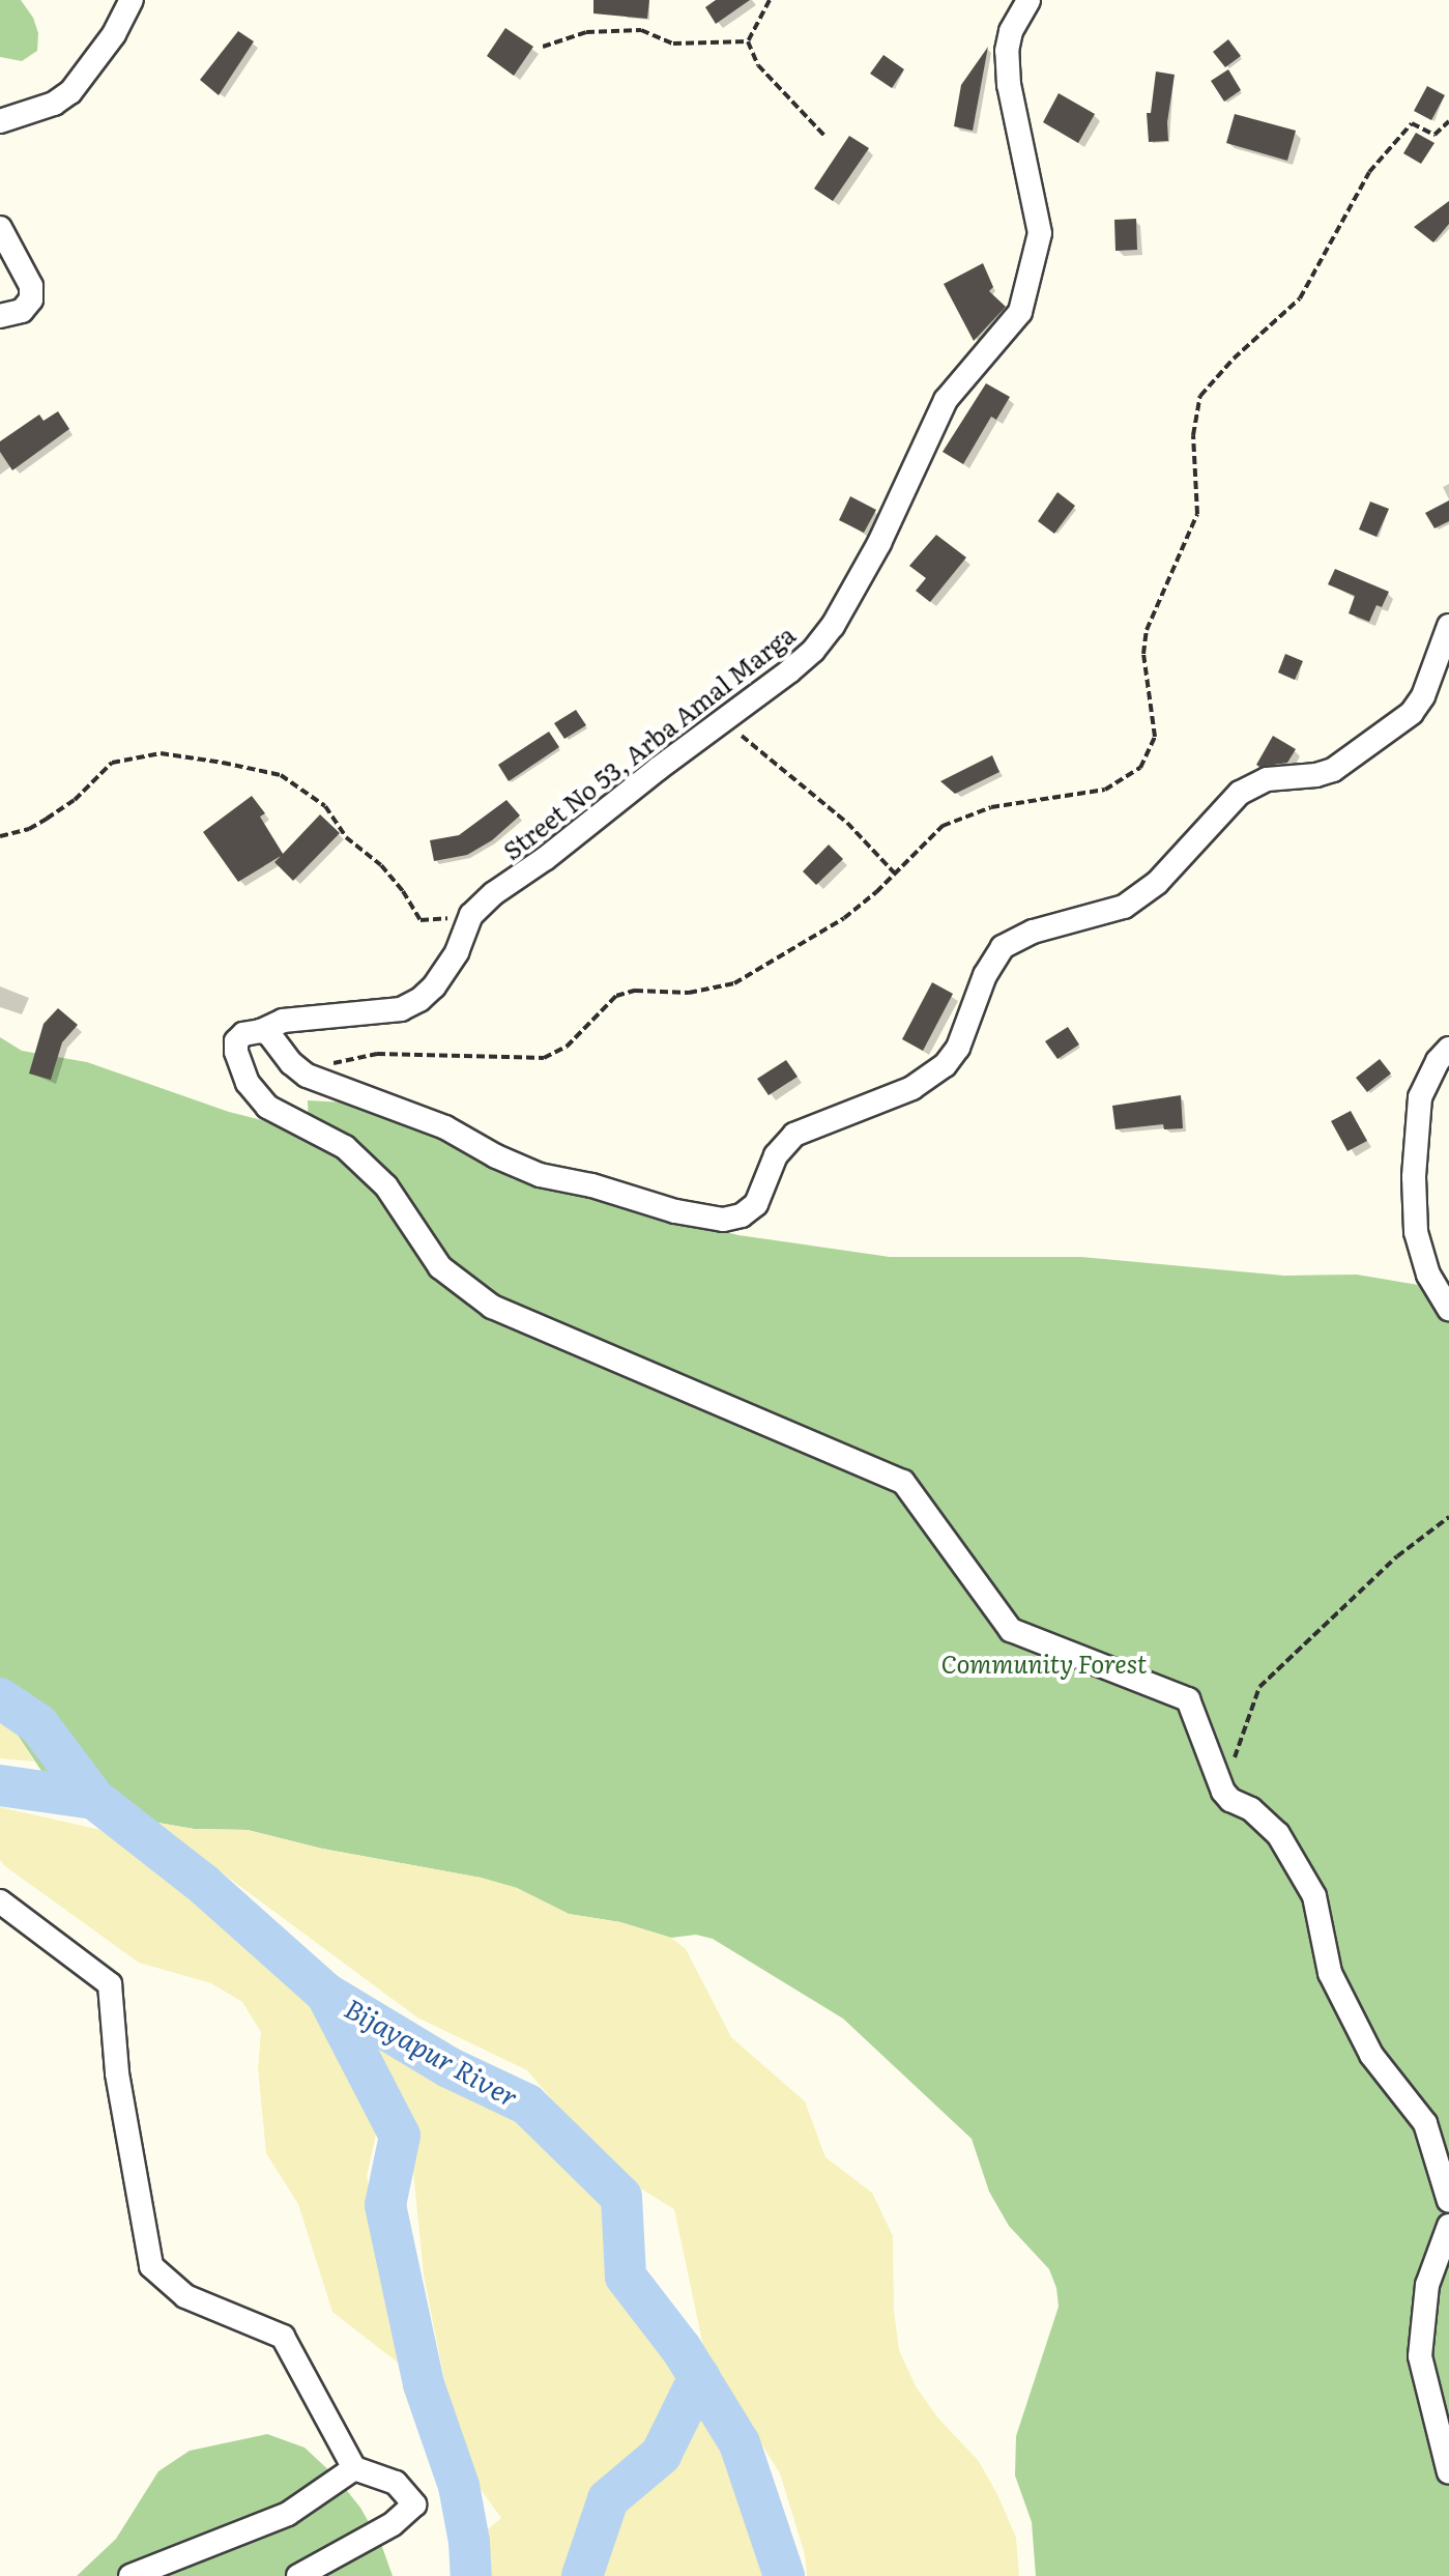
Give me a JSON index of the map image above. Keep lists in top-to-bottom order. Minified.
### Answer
{"streets":{"street":["Street No 53, Arba Amal Marga"]},"water":["Bijayapur River"],"parks":["Community Forest"]}
